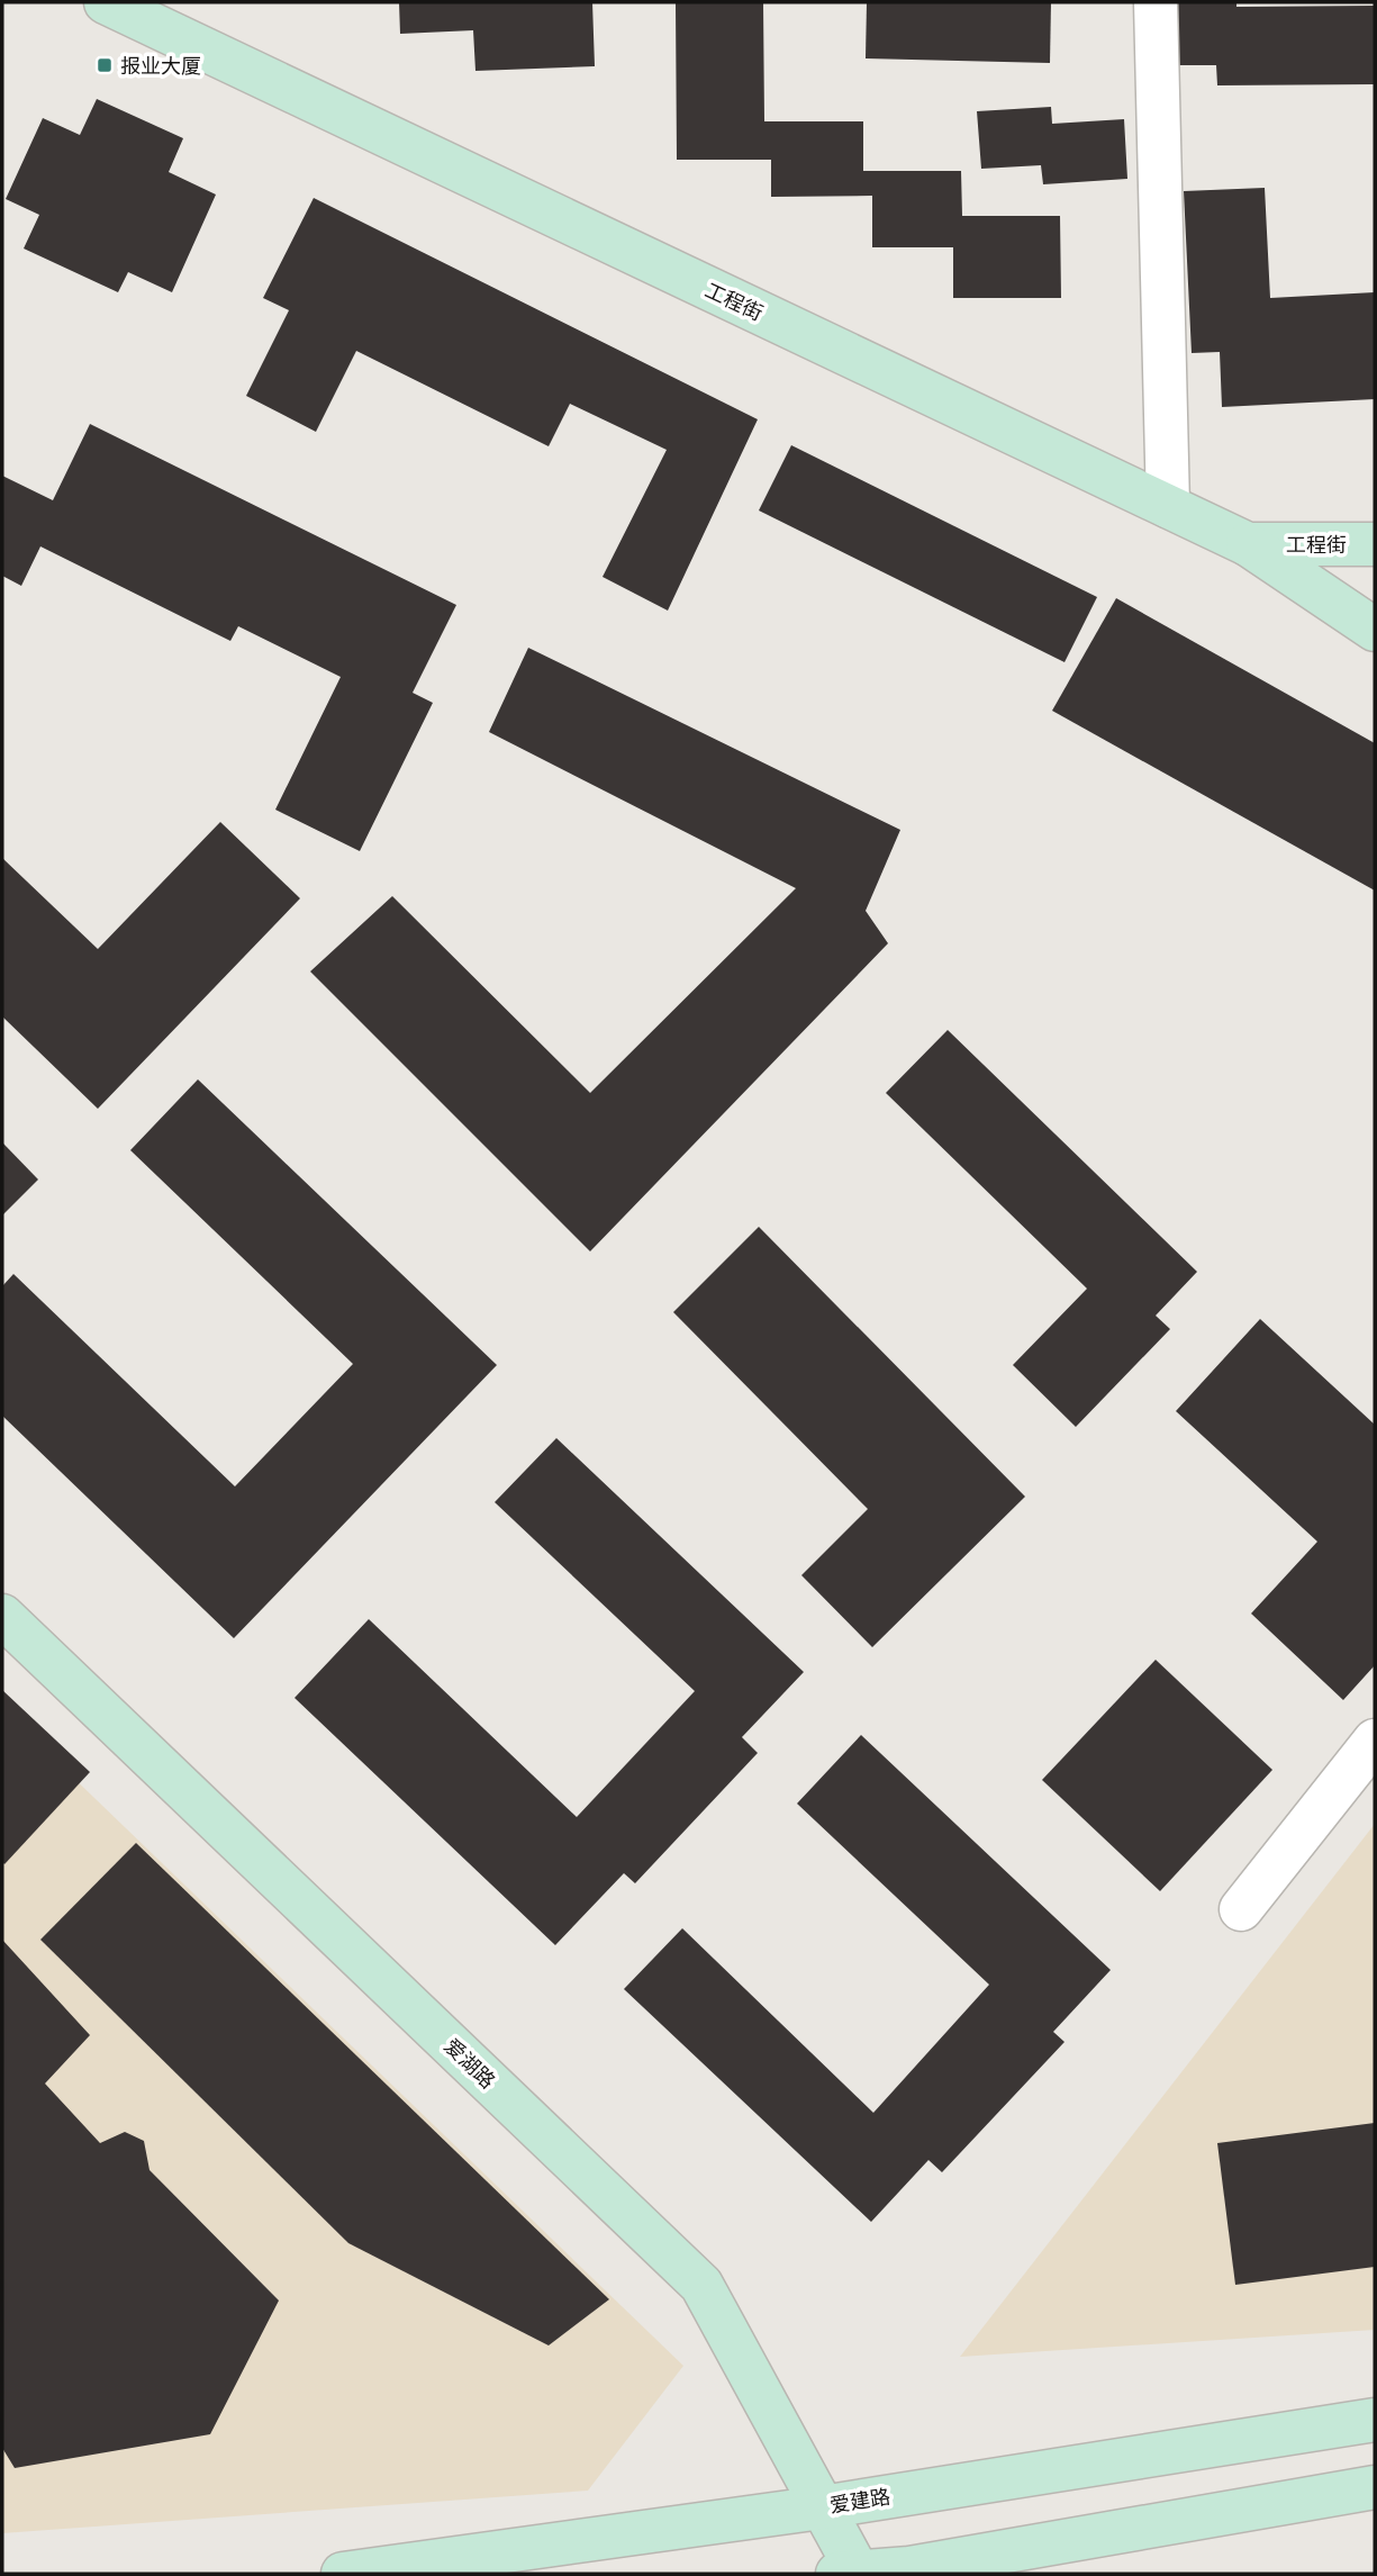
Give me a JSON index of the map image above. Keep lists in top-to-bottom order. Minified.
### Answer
{"streets":{"street":["工程街","爱湖路","爱建路"]},"crossings":[["爱湖路","爱建路"]],"places":{"transit":["报业大厦"]}}
